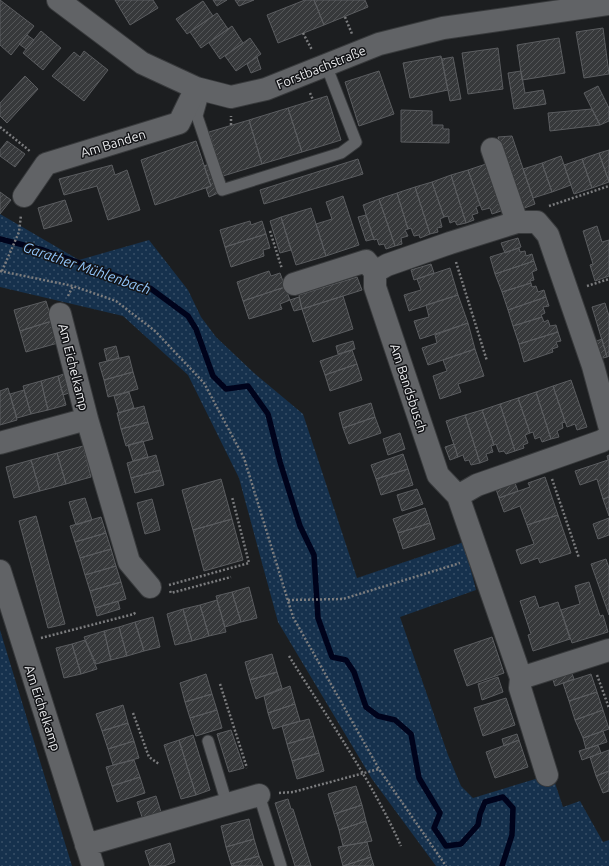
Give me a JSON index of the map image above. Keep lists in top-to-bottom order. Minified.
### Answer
{"streets":{"street":["Forstbachstraße","Am Banden","Am Eichelkamp","Am Bandsbusch"]},"crossings":[["Forstbachstraße","Am Banden"]],"water":["Garather Mühlenbach"]}
